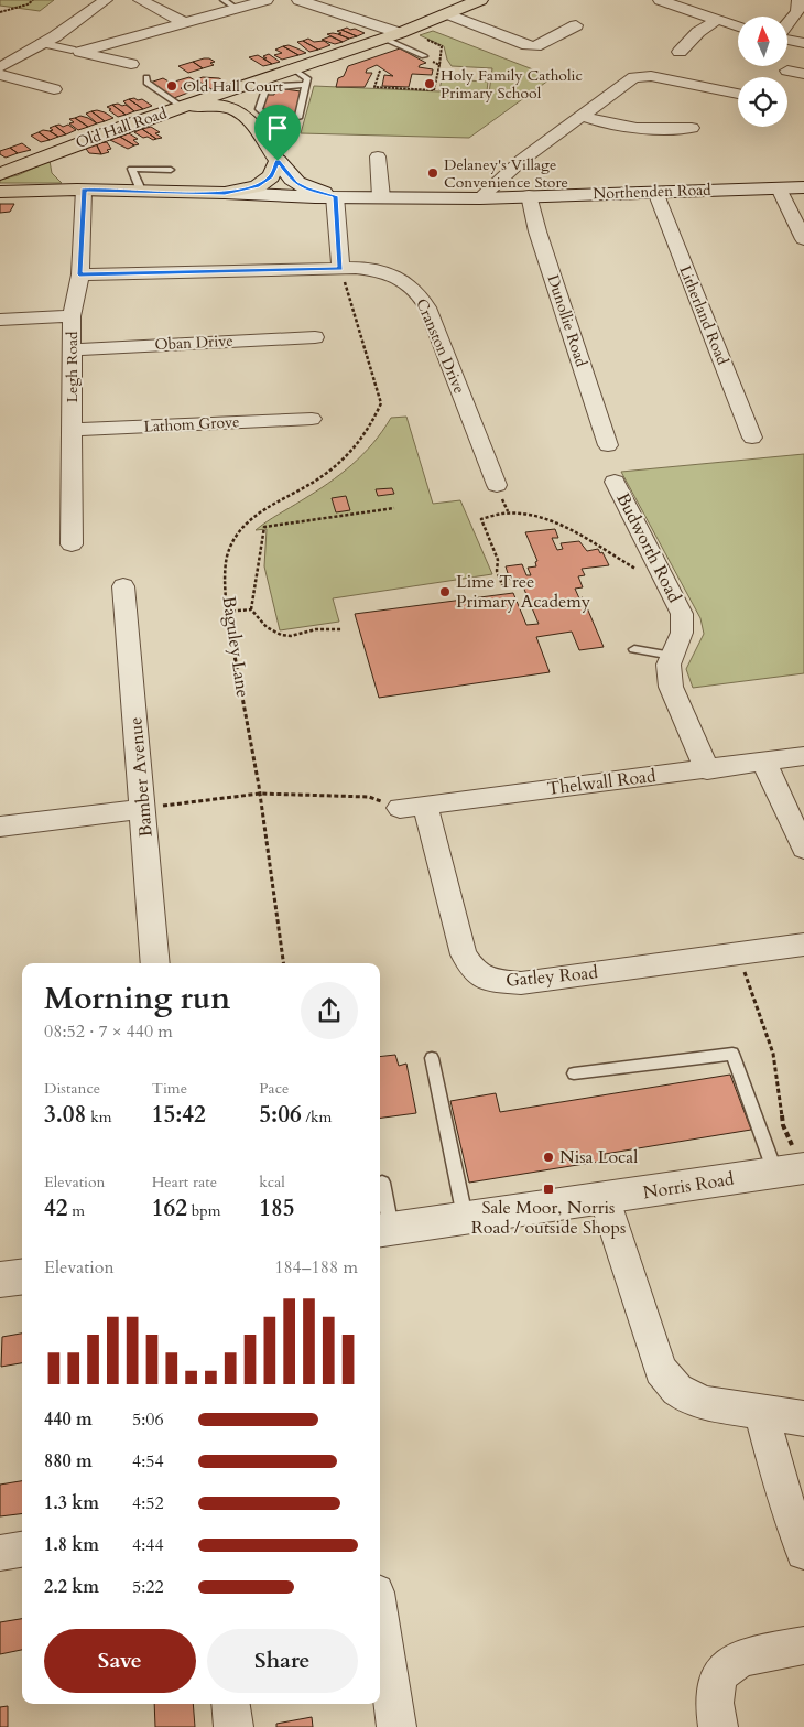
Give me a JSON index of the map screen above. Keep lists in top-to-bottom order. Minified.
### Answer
{"streets":{"main road":["Old Hall Road","Northenden Road","Norris Road"],"street":["Litherland Road","Dunollie Road","Oban Drive","Cranston Drive","Legh Road","Lathom Grove","Budworth Road","Bamber Avenue","Thelwall Road","Gatley Road"],"path":["Baguley Lane"]},"crossings":[["Northenden Road","Litherland Road"],["Northenden Road","Dunollie Road"],["Northenden Road","Legh Road"],["Oban Drive","Legh Road"],["Cranston Drive","Legh Road"],["Cranston Drive","Baguley Lane"],["Legh Road","Lathom Grove"],["Budworth Road","Thelwall Road"],["Thelwall Road","Gatley Road"]],"places":{"other":["Holy Family Catholic Primary School","Old Hall Court","Delaney's Village Convenience Store","Lime Tree Primary Academy","Nisa Local"],"transit":["Sale Moor, Norris Road / outside Shops"]},"north":"top","page":{"heading":["Morning run","08:52 · 7 × 440 m"],"stats":[["Distance","3.08 km"],["Time","15:42"],["Pace","5:06 /km"],["Elevation","42 m"],["Heart rate","162 bpm"],["kcal","185"]],"chart":["Elevation","184–188 m"],"list":[{"name":"440 m","note":"5:06"},{"name":"880 m","note":"4:54"},{"name":"1.3 km","note":"4:52"},{"name":"1.8 km","note":"4:44"},{"name":"2.2 km","note":"5:22"}],"buttons":["Save","Share"]}}
